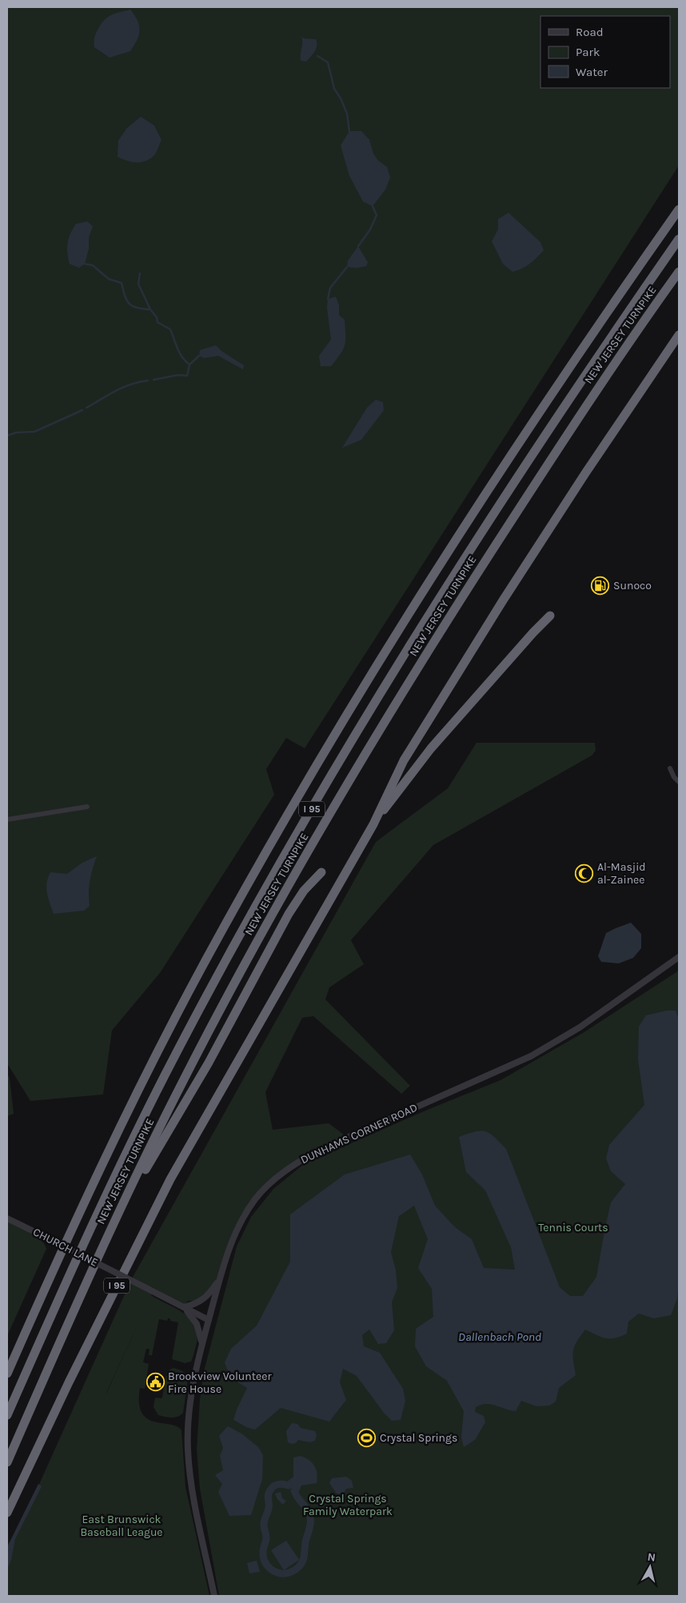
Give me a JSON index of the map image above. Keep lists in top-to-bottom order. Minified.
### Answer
{"streets":{"highway":["NEW JERSEY TURNPIKE","I 95"],"street":["DUNHAMS CORNER ROAD","CHURCH LANE"]},"crossings":[["DUNHAMS CORNER ROAD","CHURCH LANE"]],"water":["Dallenbach Pond"],"parks":["Tennis Courts","Crystal Springs Family Waterpark","East Brunswick Baseball League"],"places":{"fuel station":["Sunoco"],"mosque":["Al-Masjid al-Zainee"],"public building":["Brookview Volunteer Fire House"],"sports":["Crystal Springs"]},"legend":["Road","Park","Water"],"north":"top"}
